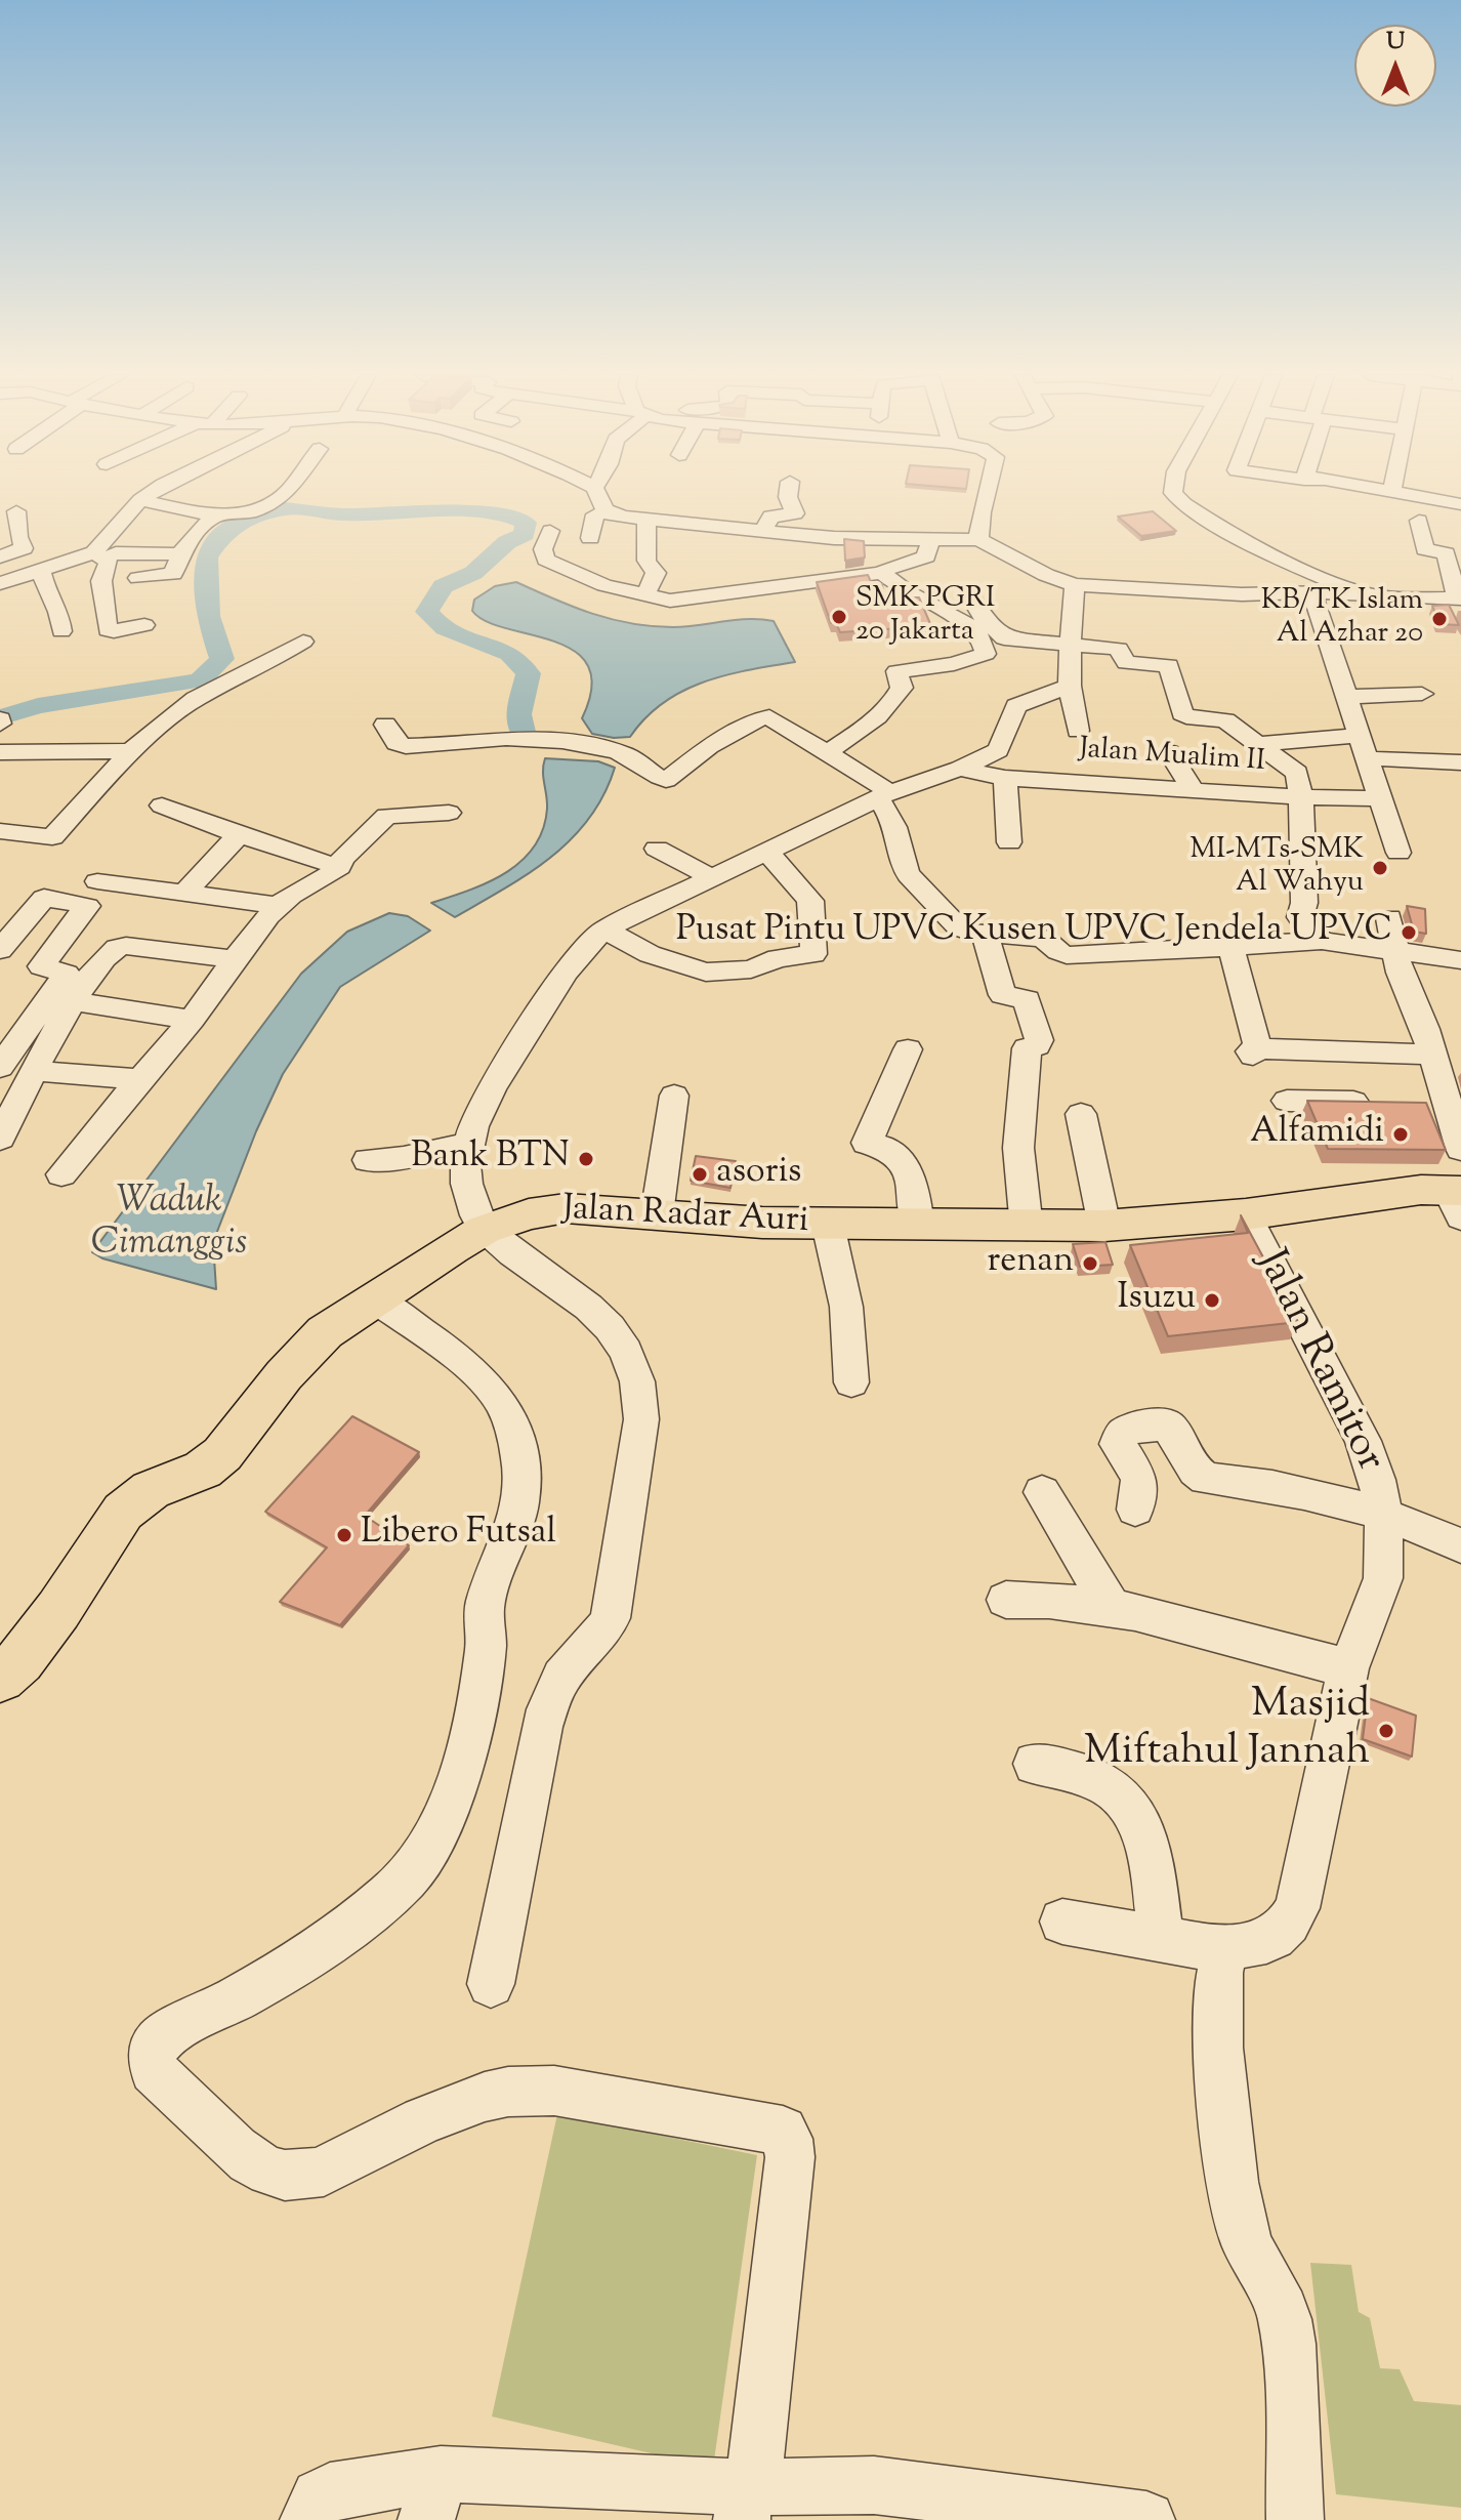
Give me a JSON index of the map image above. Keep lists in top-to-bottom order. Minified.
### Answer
{"streets":{"main road":["Jalan Radar Auri"],"street":["Jalan Mualim II","Jalan Ramitor"]},"crossings":[["Jalan Radar Auri","Jalan Ramitor"]],"water":["Waduk Cimanggis"],"places":["SMK PGRI 20 Jakarta","KB/TK Islam Al Azhar 20","MI-MTs-SMK Al Wahyu","Pusat Pintu UPVC Kusen UPVC Jendela UPVC","Alfamidi","Bank BTN","asoris","renan","Isuzu","Libero Futsal","Masjid Miftahul Jannah"],"north":"top"}
